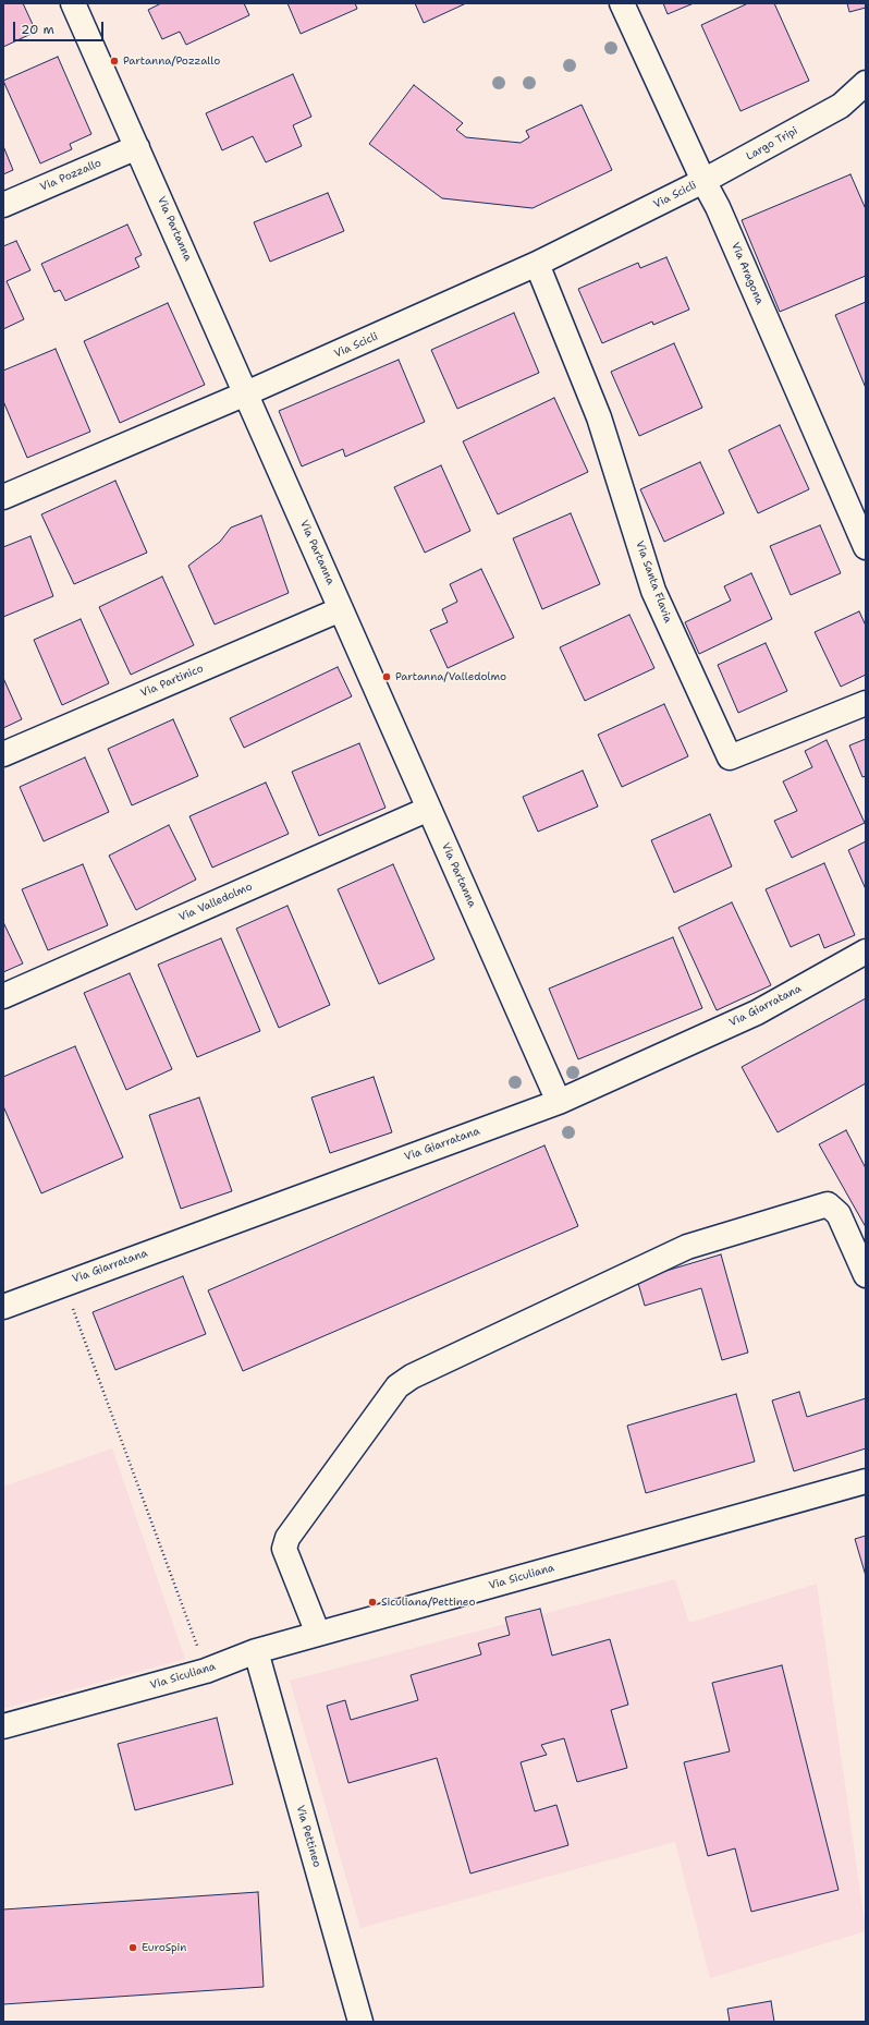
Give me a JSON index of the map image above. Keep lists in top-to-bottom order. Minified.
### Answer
{"streets":{"street":["Largo Tripi","Via Pozzallo","Via Scicli","Via Partanna","Via Aragona","Via Santa Flavia","Via Partinico","Via Valledolmo","Via Giarratana","Via Siculiana","Via Pettineo"]},"crossings":[["Largo Tripi","Via Scicli"],["Largo Tripi","Via Aragona"],["Via Pozzallo","Via Partanna"],["Via Scicli","Via Partanna"],["Via Scicli","Via Aragona"],["Via Scicli","Via Santa Flavia"],["Via Partanna","Via Partinico"],["Via Partanna","Via Valledolmo"],["Via Partanna","Via Giarratana"],["Via Siculiana","Via Pettineo"]],"places":["Partanna/Pozzallo","Partanna/Valledolmo","Siculiana/Pettineo","EuroSpin"],"scale_bar":"20 m"}
